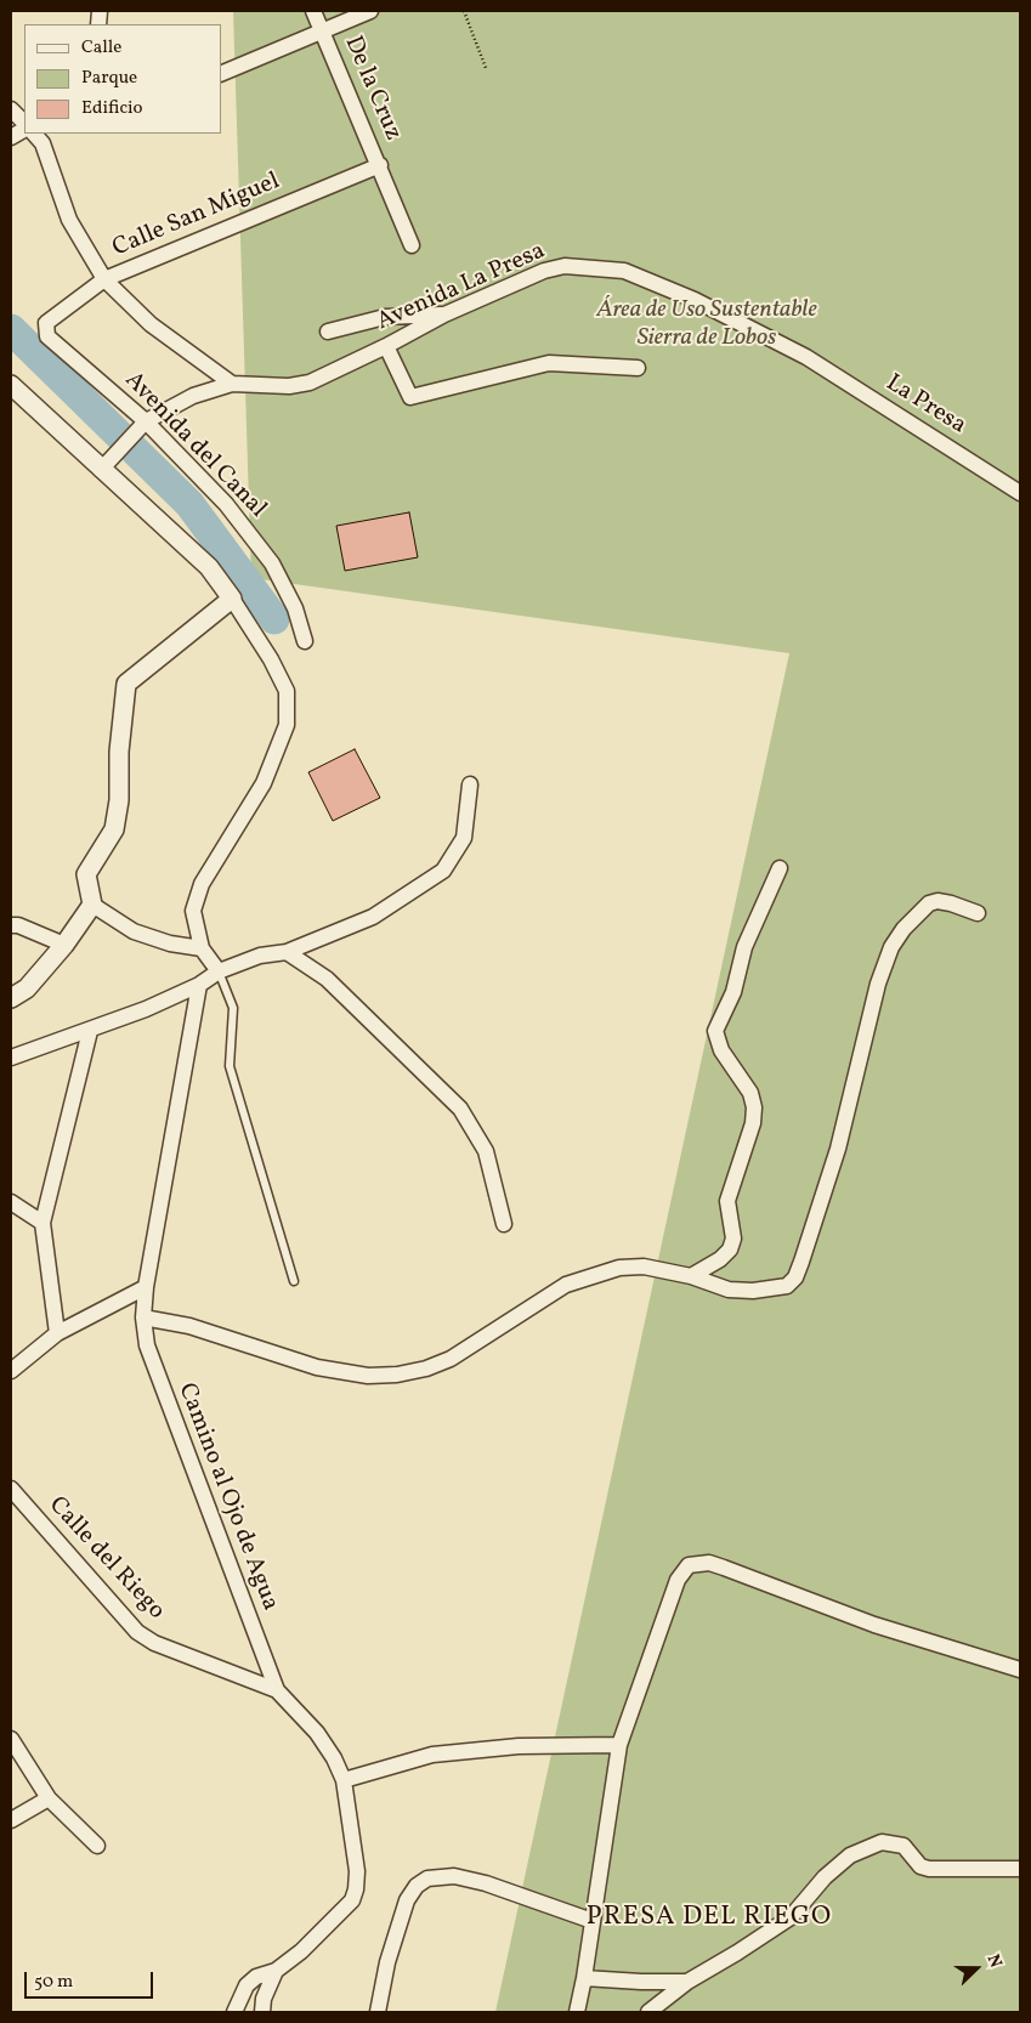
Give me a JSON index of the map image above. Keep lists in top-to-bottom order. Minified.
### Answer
{"streets":{"street":["De la Cruz","Calle San Miguel","Avenida La Presa","La Presa","Avenida del Canal","Camino al Ojo de Agua","Calle del Riego"]},"crossings":[["De la Cruz","Calle San Miguel"],["Calle San Miguel","Avenida del Canal"],["Avenida La Presa","La Presa"],["Avenida La Presa","Avenida del Canal"],["Camino al Ojo de Agua","Calle del Riego"]],"districts":["PRESA DEL RIEGO"],"parks":["Área de Uso Sustentable Sierra de Lobos"],"legend":["Calle","Parque","Edificio"],"scale_bar":"50 m","north":"right"}
